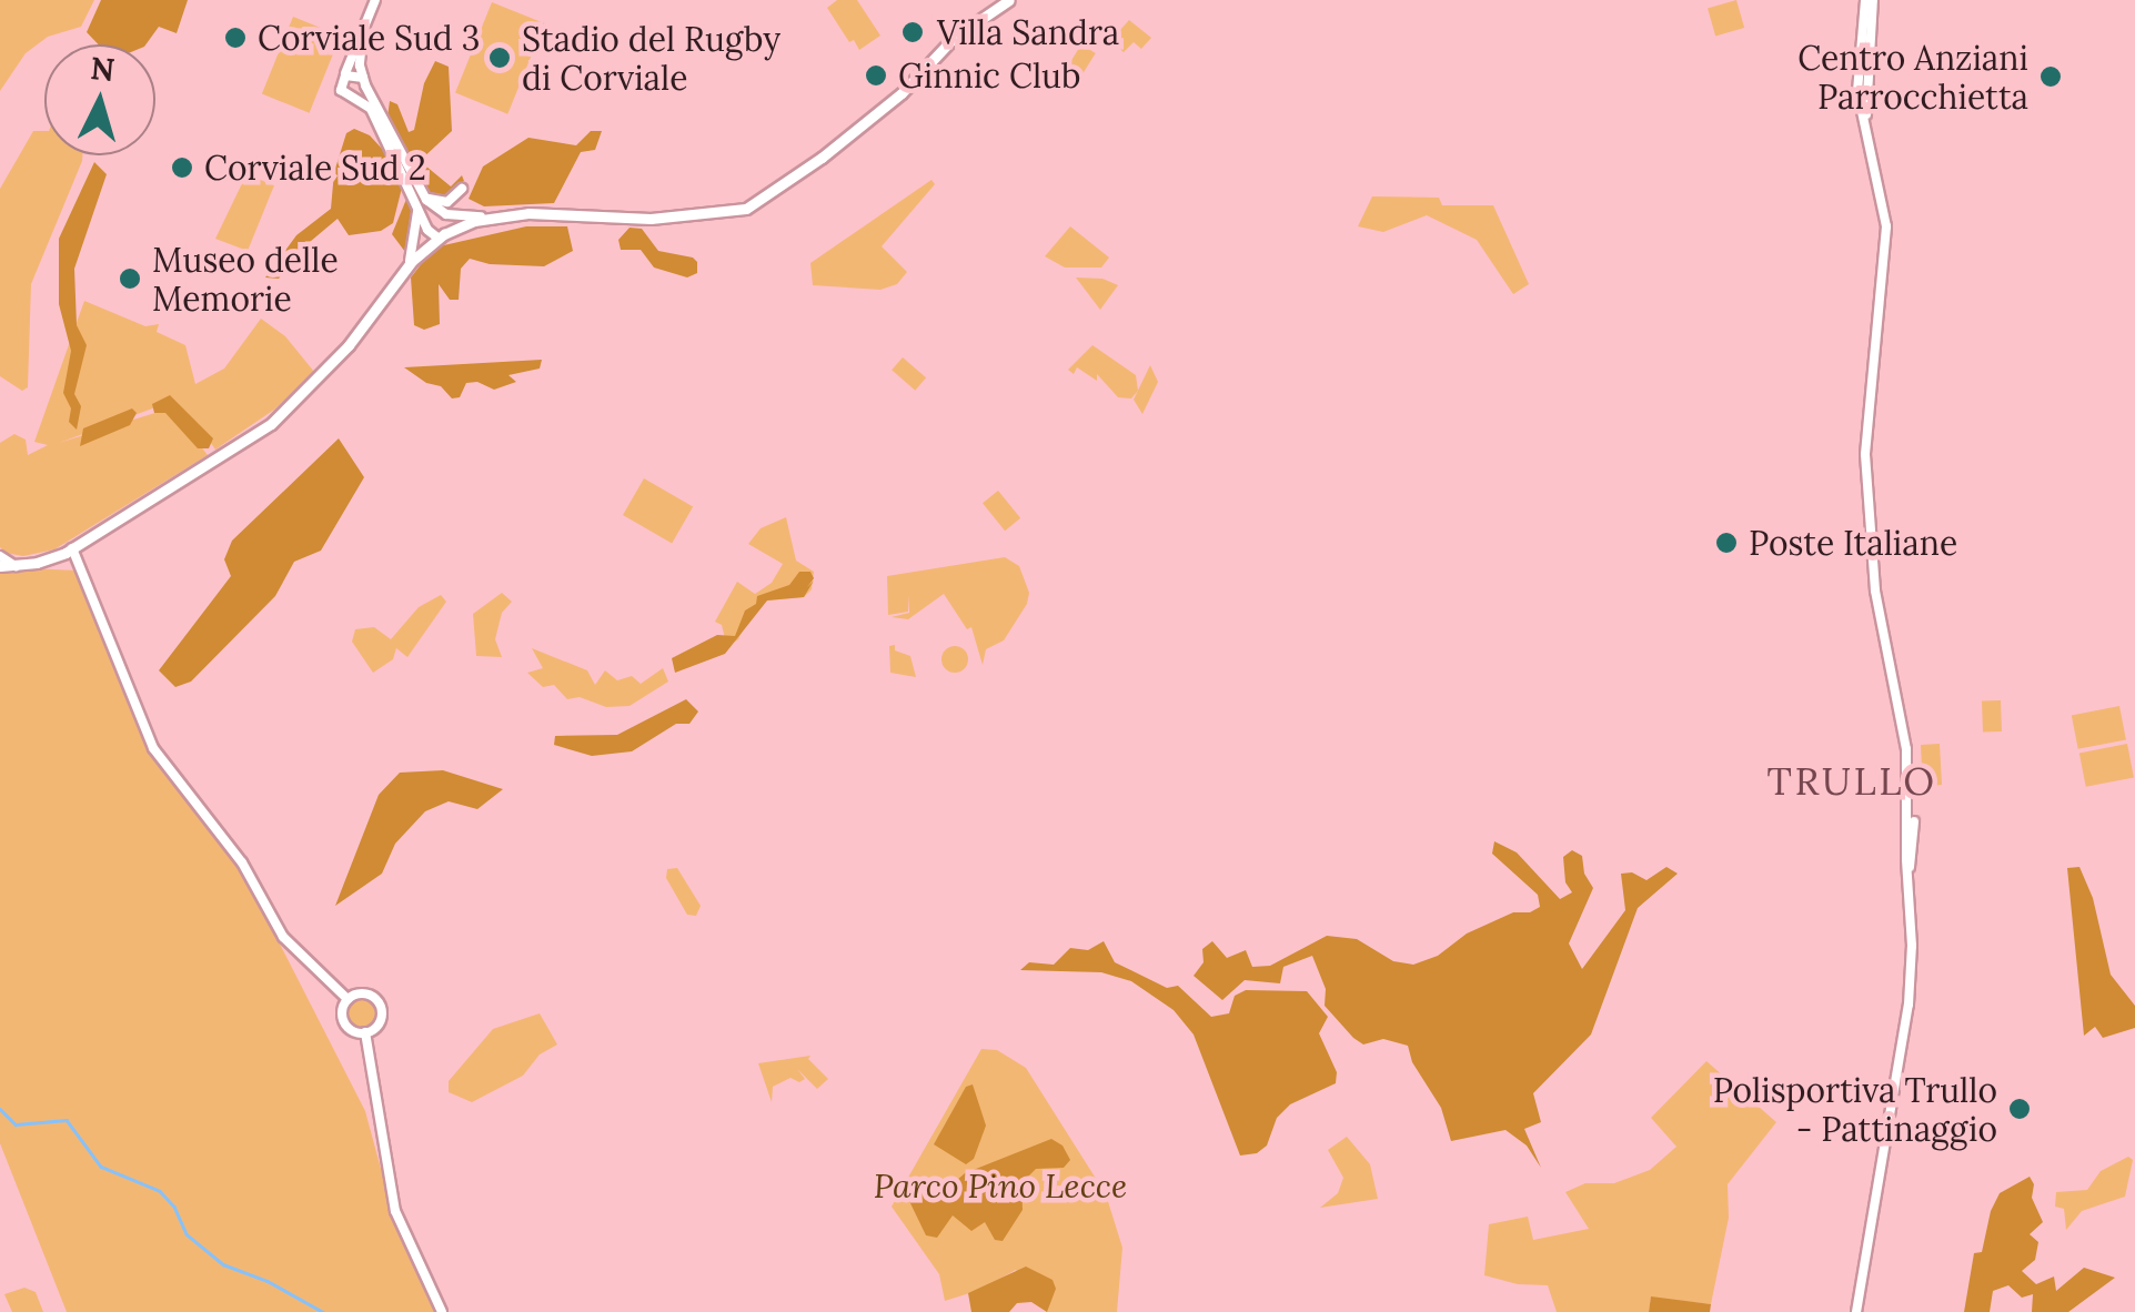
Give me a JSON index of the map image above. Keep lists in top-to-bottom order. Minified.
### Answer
{"districts":["TRULLO"],"parks":["Parco Pino Lecce"],"places":["Villa Sandra","Corviale Sud 3","Stadio del Rugby di Corviale","Ginnic Club","Centro Anziani Parrocchietta","Corviale Sud 2","Museo delle Memorie","Poste Italiane","Polisportiva Trullo - Pattinaggio"],"north":"top"}
